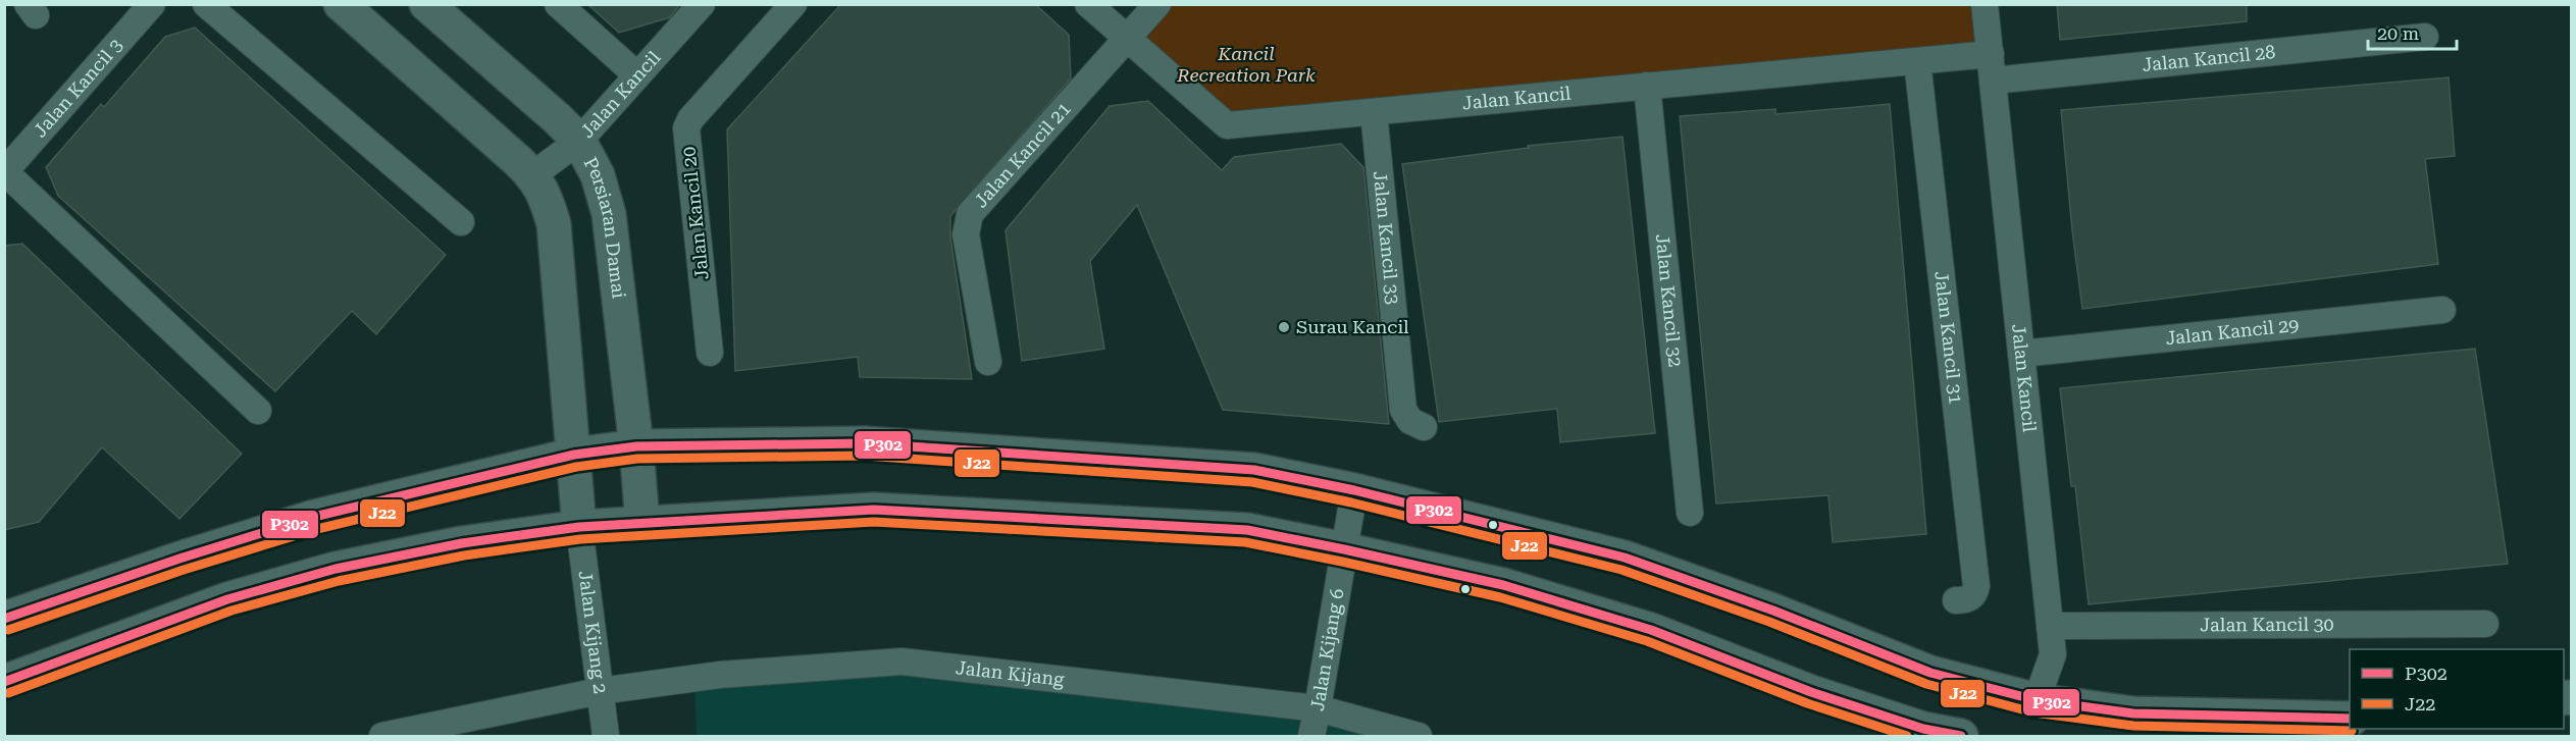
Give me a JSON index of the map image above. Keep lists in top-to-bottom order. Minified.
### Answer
{"streets":{"main road":["Persiaran Damai"],"street":["Jalan Kancil 28","Jalan Kancil 3","Jalan Kancil","Jalan Kancil 21","Jalan Kancil 20","Jalan Kancil 33","Jalan Kancil 32","Jalan Kancil 29","Jalan Kancil 31","Jalan Kancil 30","Jalan Kijang 2","Jalan Kijang 6","Jalan Kijang"]},"crossings":[["Jalan Kancil 28","Jalan Kancil"],["Jalan Kancil","Jalan Kancil 21"],["Jalan Kancil","Persiaran Damai"],["Jalan Kancil","Jalan Kancil 33"],["Jalan Kancil","Jalan Kancil 32"],["Jalan Kancil","Jalan Kancil 29"],["Jalan Kancil","Jalan Kancil 31"],["Jalan Kancil","Jalan Kancil 30"],["Jalan Kijang 2","Jalan Kijang"],["Jalan Kijang 6","Jalan Kijang"]],"parks":["Kancil Recreation Park"],"places":["Surau Kancil"],"lines":["transit line P302","transit line J22"],"legend":["P302","J22"],"scale_bar":"20 m"}
